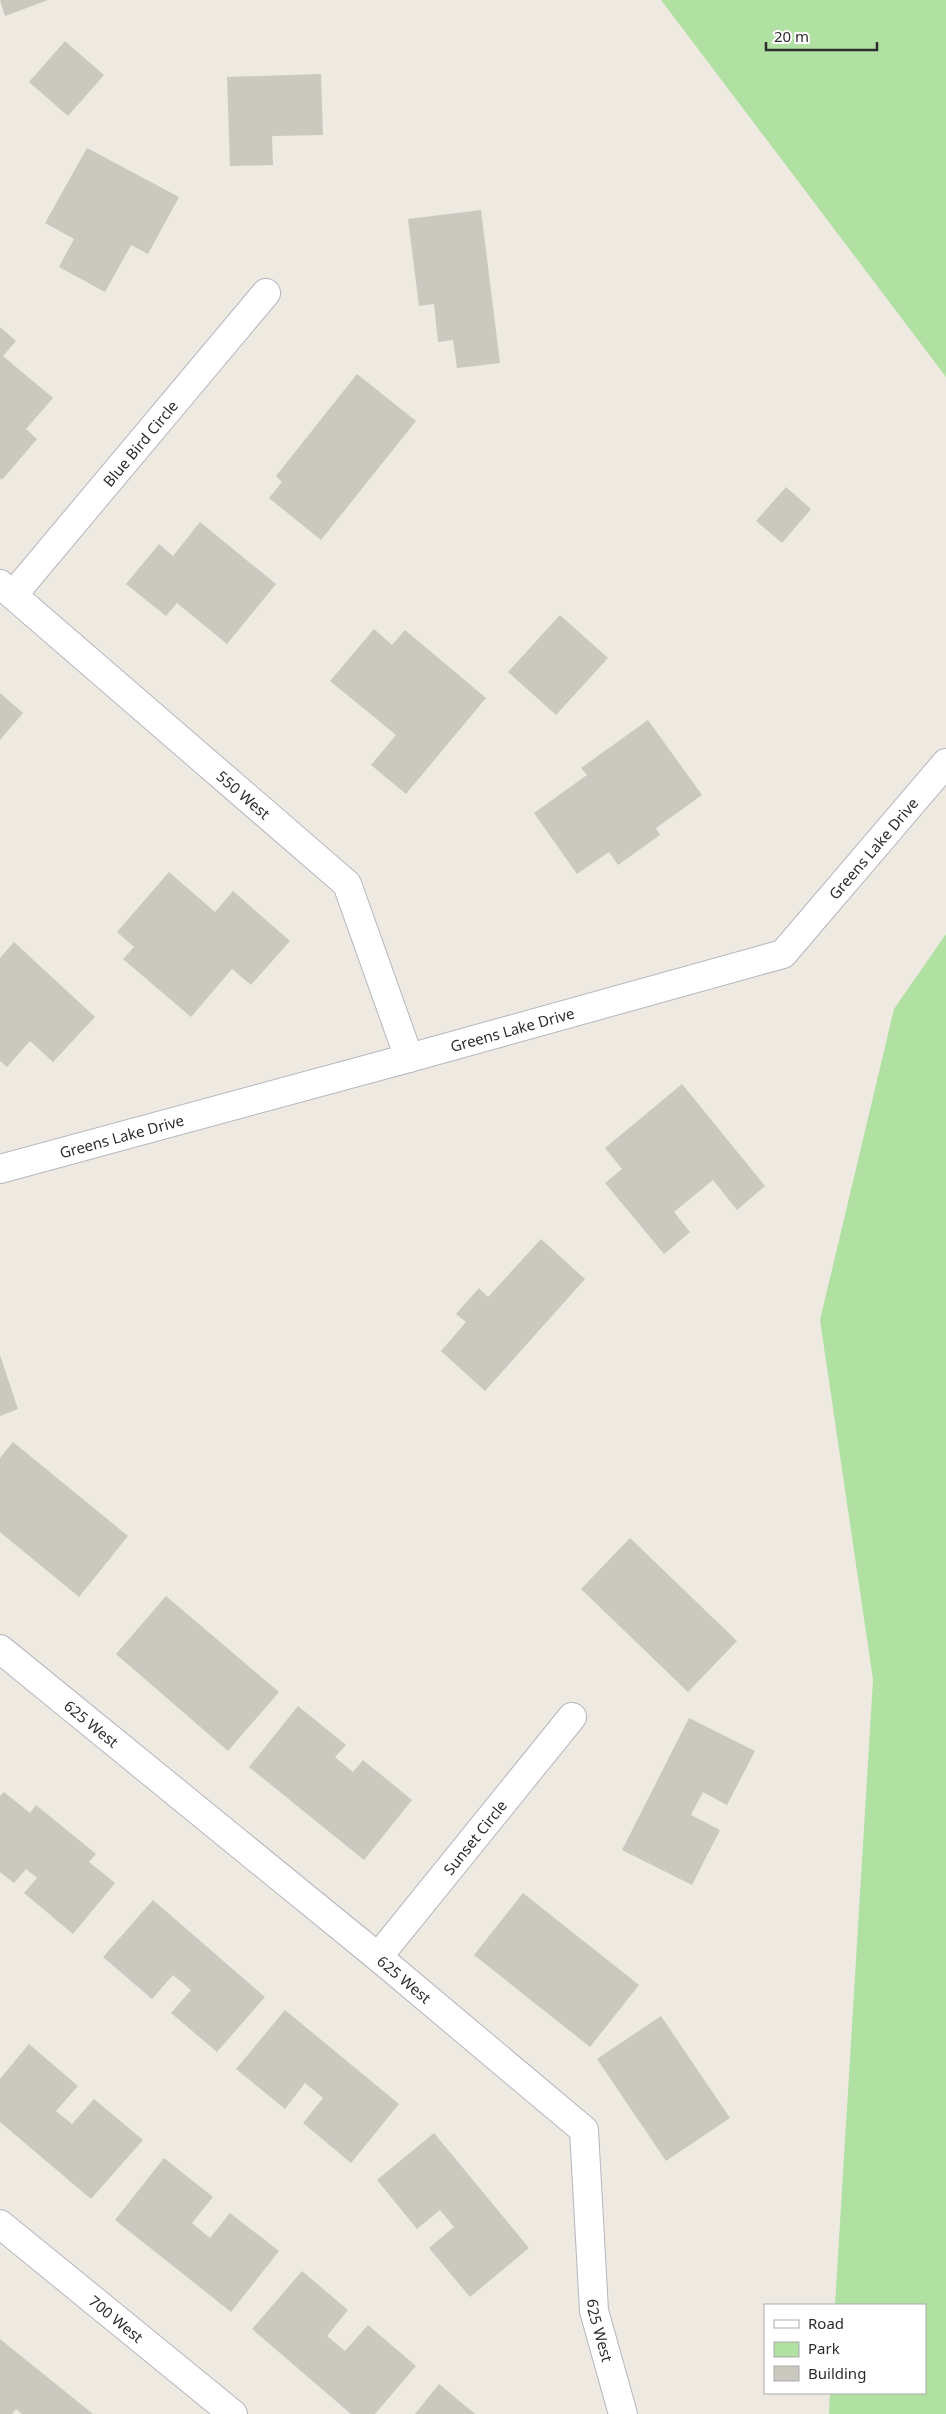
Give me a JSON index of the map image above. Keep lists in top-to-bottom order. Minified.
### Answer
{"streets":{"street":["Blue Bird Circle","550 West","Greens Lake Drive","625 West","Sunset Circle","700 West"]},"crossings":[["Blue Bird Circle","550 West"],["550 West","Greens Lake Drive"],["625 West","Sunset Circle"]],"legend":["Road","Park","Building"],"scale_bar":"20 m"}
